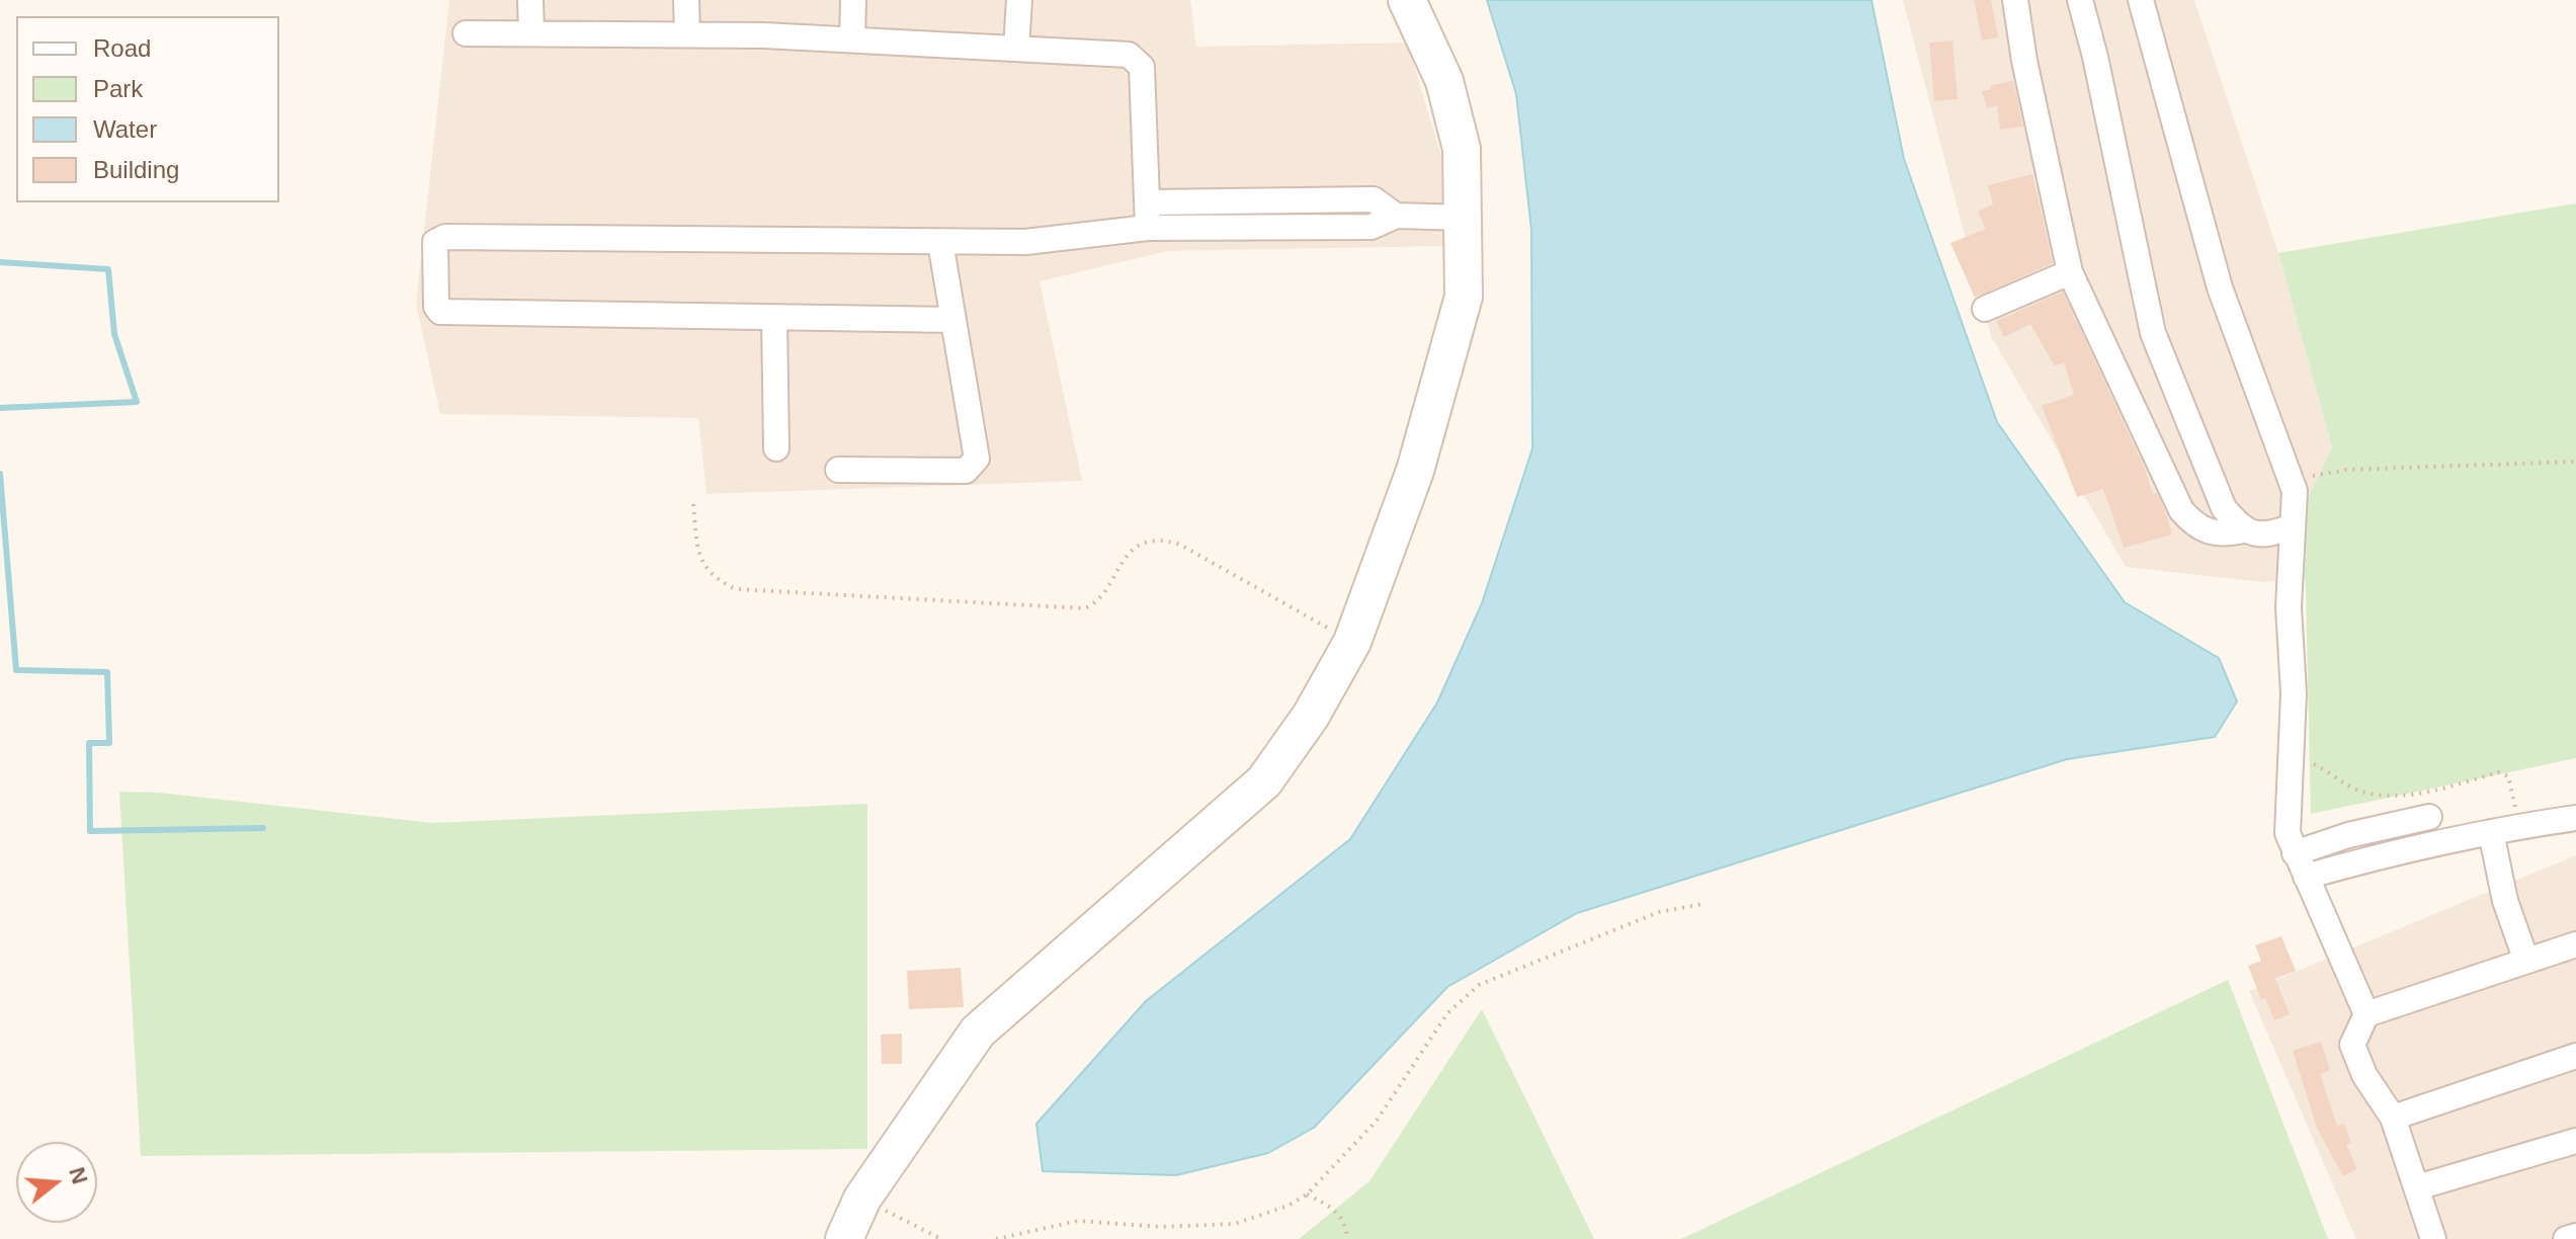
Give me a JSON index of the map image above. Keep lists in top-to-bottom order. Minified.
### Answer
{"legend":["Road","Park","Water","Building"],"north":"right"}
